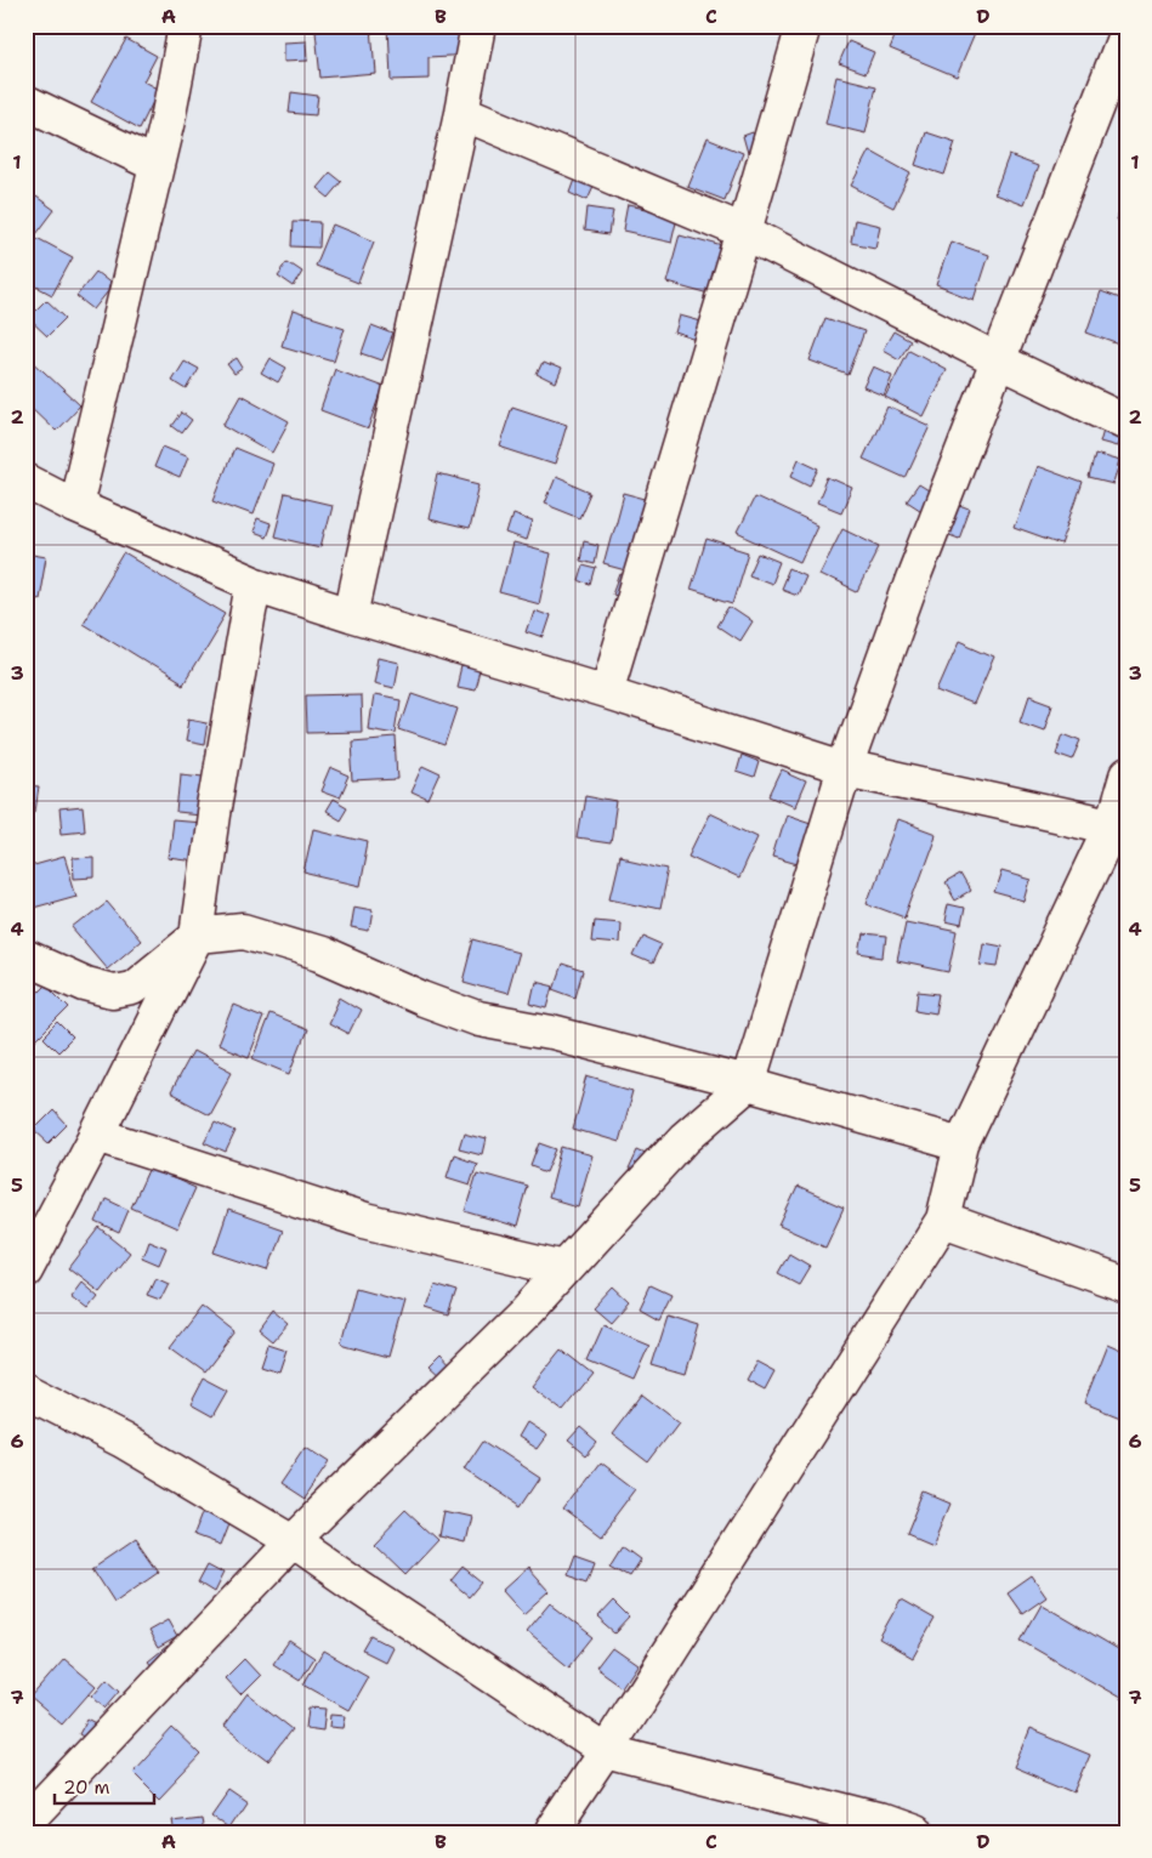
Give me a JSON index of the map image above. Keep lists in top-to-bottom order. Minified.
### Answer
{"scale_bar":"20 m","grid":{"columns":["A","B","C","D"],"rows":["1","2","3","4","5","6","7"]}}
